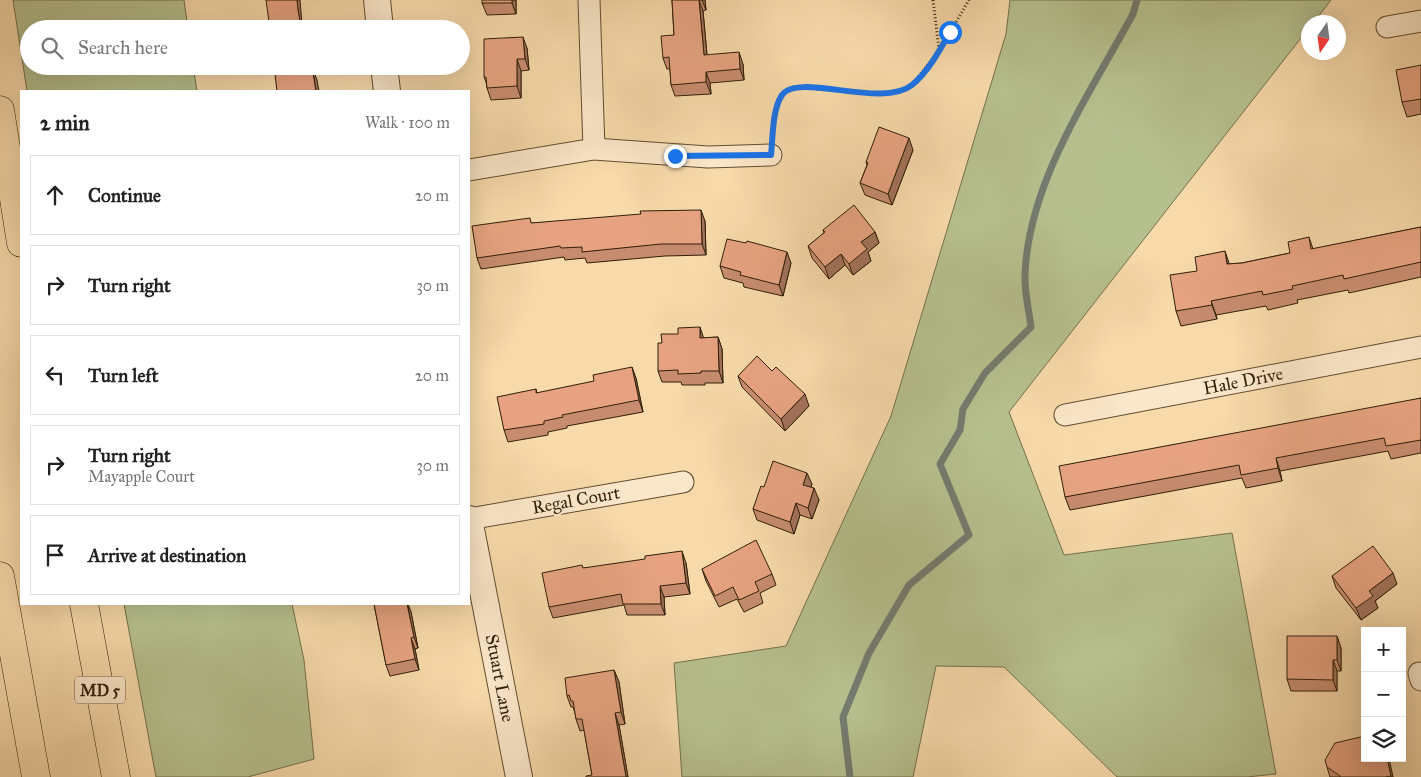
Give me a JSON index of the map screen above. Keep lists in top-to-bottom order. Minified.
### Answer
{"streets":{"highway":["MD 5"],"street":["Hale Drive","Regal Court","Stuart Lane"]},"north":"bottom","page":{"search":"Search here","heading":["2 min","Walk · 100 m"],"list":[["Continue","20 m"],["Turn right","30 m"],["Turn left","20 m"],["Turn right","Mayapple Court","30 m"],"Arrive at destination"],"map_buttons":["+","−"]}}
